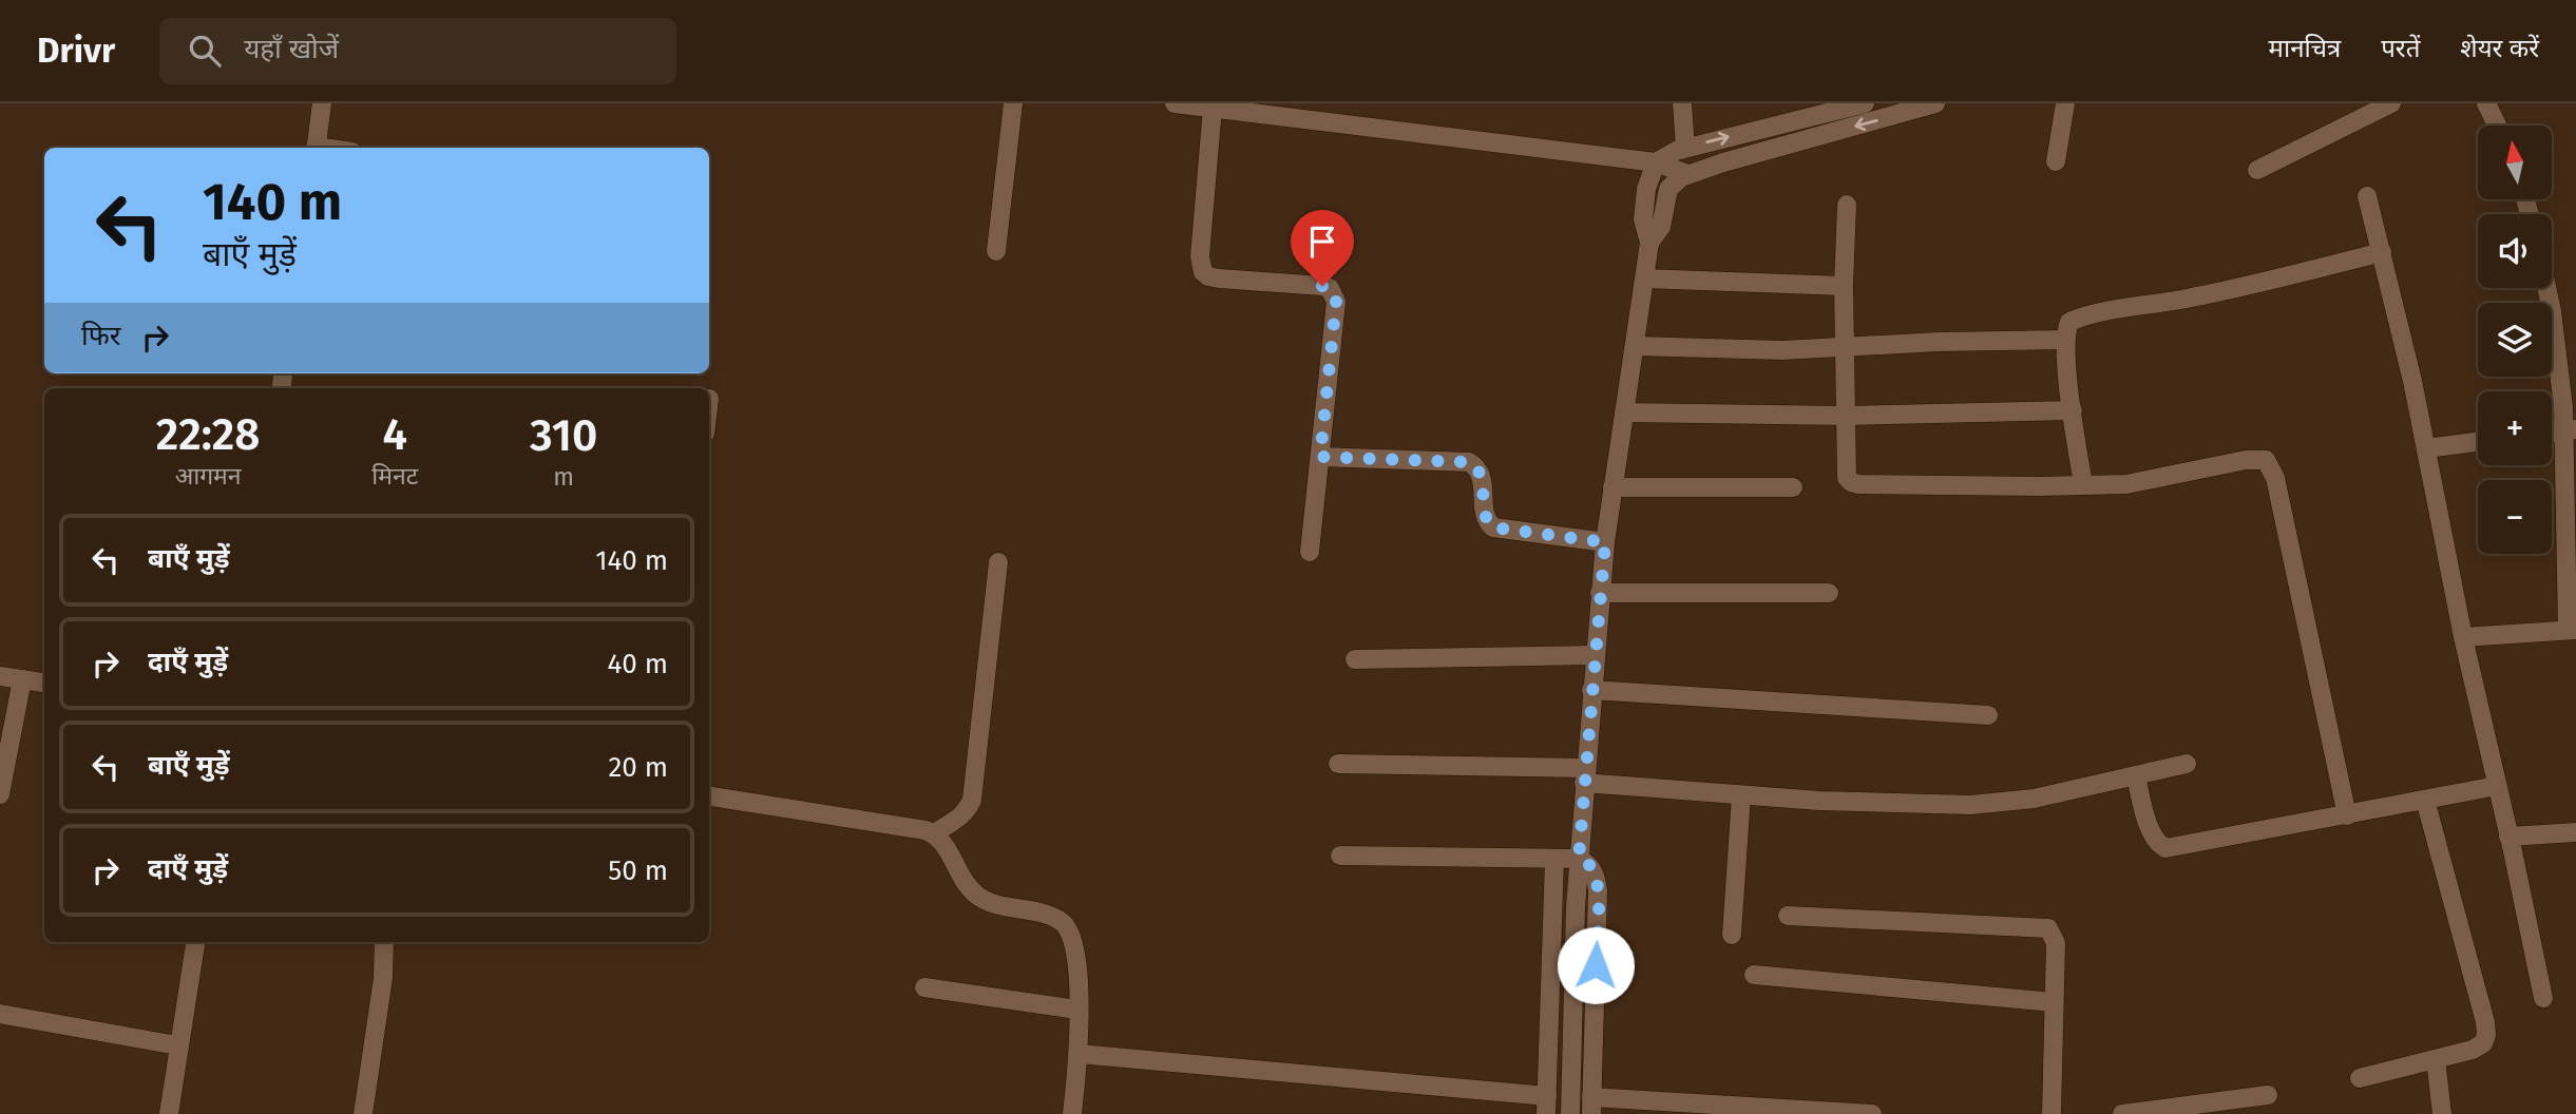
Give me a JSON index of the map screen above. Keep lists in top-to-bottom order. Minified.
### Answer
{"north":"top","page":{"header":"Drivr","search":"यहाँ खोजें","nav":["मानचित्र","परतें","शेयर करें"],"map_buttons":["+","−"],"turn":["140 m","बाएँ मुड़ें"],"then":"फिर","eta":["22:28","आगमन","4","मिनट","310","m"],"list":[{"name":"बाएँ मुड़ें","value":"140 m"},{"name":"दाएँ मुड़ें","value":"40 m"},{"name":"बाएँ मुड़ें","value":"20 m"},{"name":"दाएँ मुड़ें","value":"50 m"}]}}
